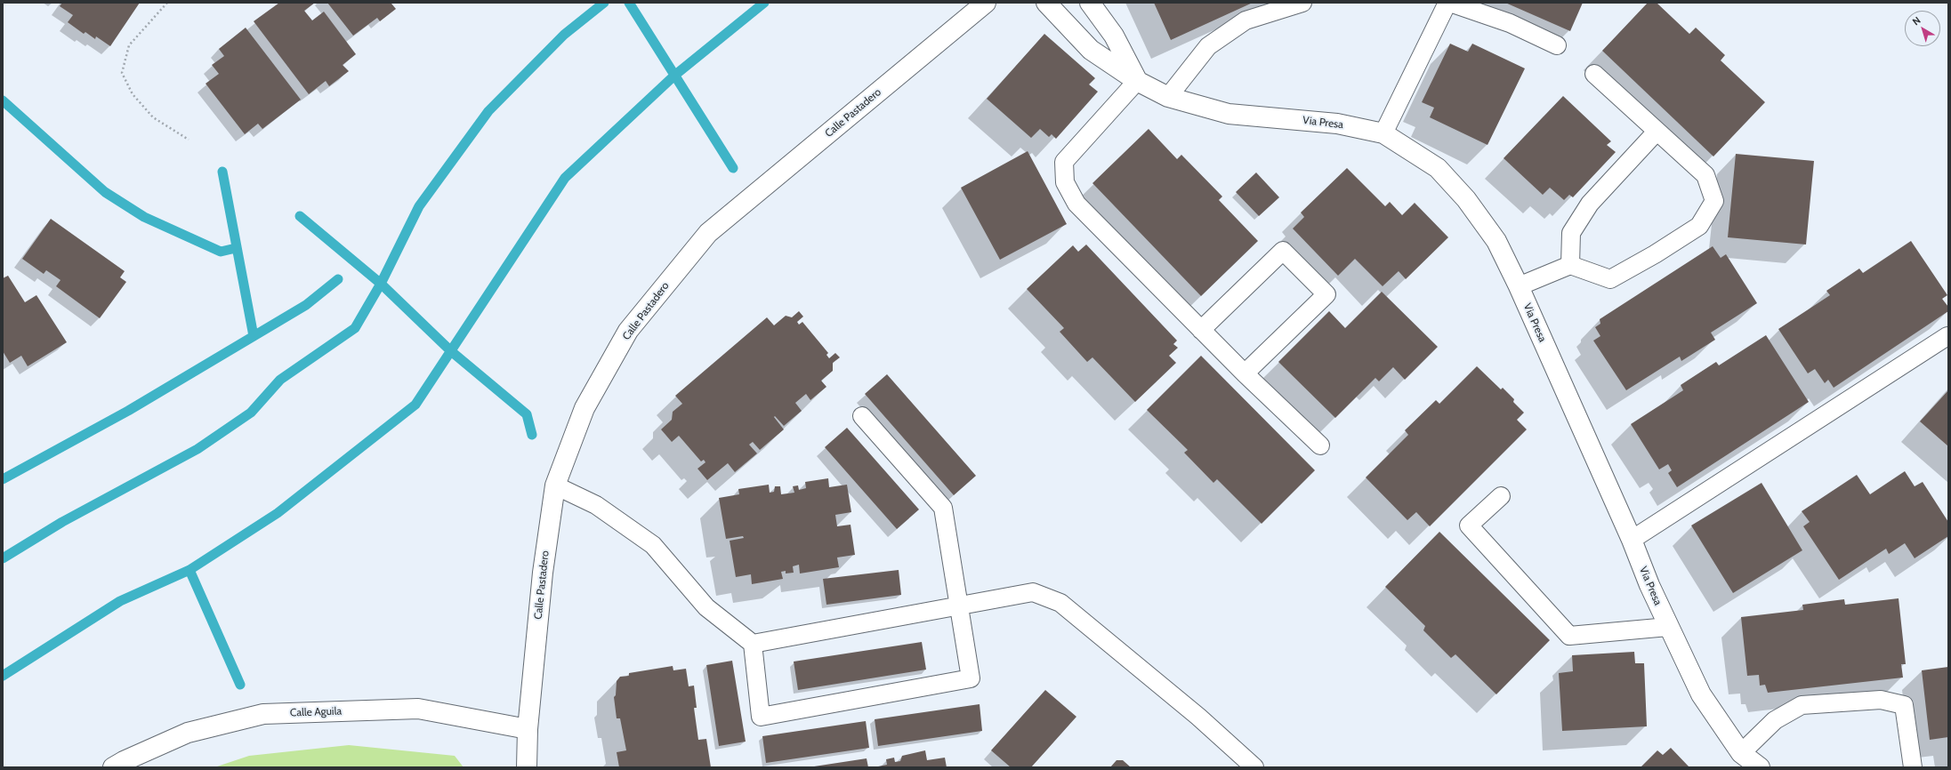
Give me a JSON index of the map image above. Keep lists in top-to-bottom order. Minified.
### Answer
{"streets":{"street":["Calle Pastadero","Via Presa","Calle Aguila"]},"crossings":[["Calle Pastadero","Calle Aguila"]],"north":"top left"}
